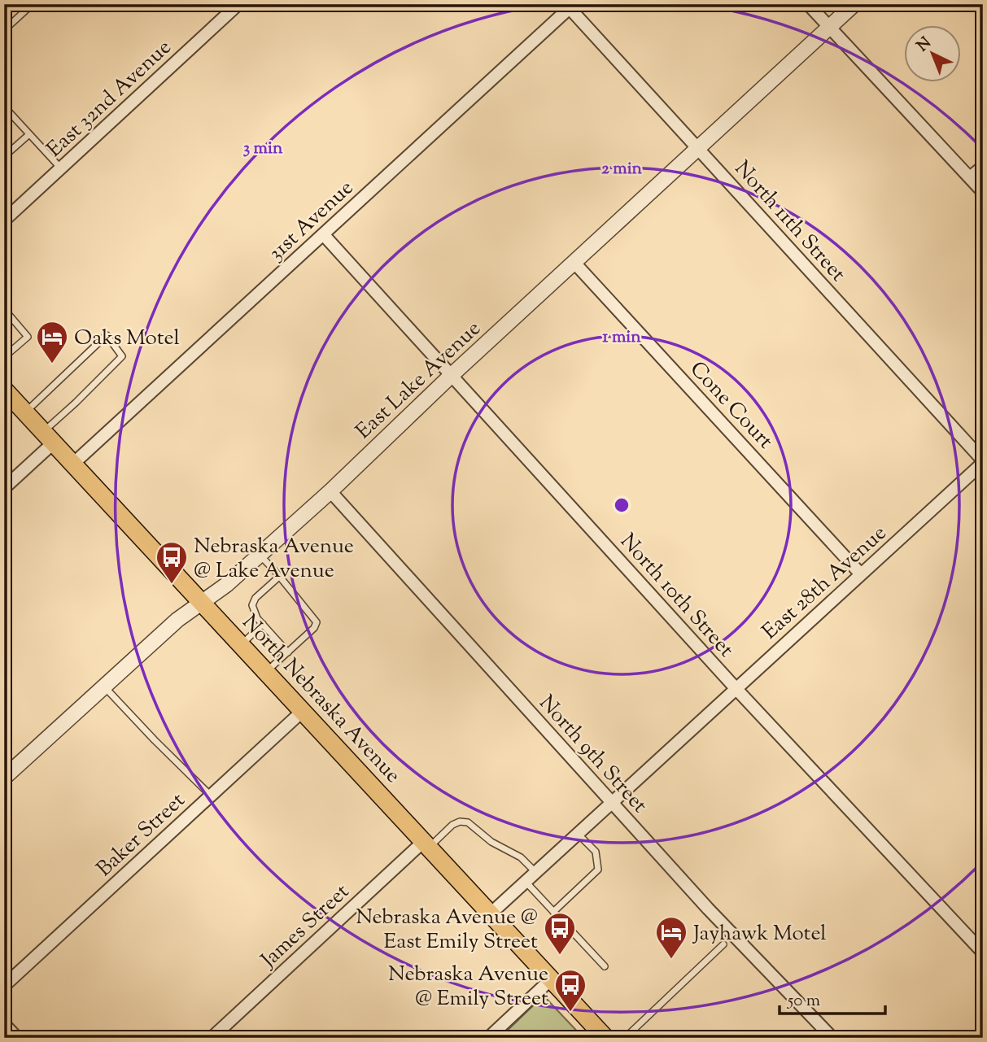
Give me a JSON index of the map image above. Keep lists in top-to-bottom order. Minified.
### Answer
{"streets":{"main road":["North Nebraska Avenue"],"street":["East 32nd Avenue","31st Avenue","North 11th Street","East Lake Avenue","Cone Court","East 28th Avenue","North 10th Street","North 9th Street","Baker Street","James Street"]},"crossings":[["31st Avenue","North 11th Street"],["31st Avenue","North 10th Street"],["31st Avenue","North Nebraska Avenue"],["North 11th Street","East Lake Avenue"],["North 11th Street","East 28th Avenue"],["East Lake Avenue","Cone Court"],["East Lake Avenue","North 10th Street"],["East Lake Avenue","North Nebraska Avenue"],["East Lake Avenue","North 9th Street"],["Cone Court","East 28th Avenue"],["East 28th Avenue","North 10th Street"],["East 28th Avenue","North Nebraska Avenue"],["East 28th Avenue","North 9th Street"],["North Nebraska Avenue","Baker Street"],["North Nebraska Avenue","James Street"]],"places":{"hotel":["Oaks Motel","Jayhawk Motel"],"bus stop":["Nebraska Avenue @ Lake Avenue","Nebraska Avenue @ East Emily Street","Nebraska Avenue @ Emily Street"]},"scale_bar":"50 m","north":"top left","rings":["3 min","2 min","1 min"]}
